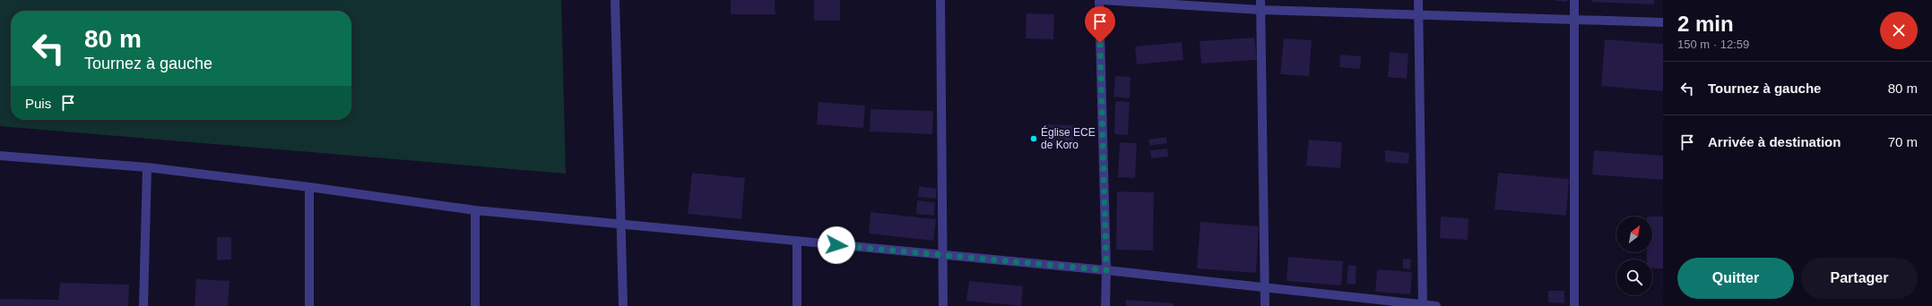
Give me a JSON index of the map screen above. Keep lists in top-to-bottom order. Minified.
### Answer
{"places":["Église ECE de Koro"],"north":"top right","page":{"heading":["2 min","150 m · 12:59"],"turn":["80 m","Tournez à gauche"],"list":[{"name":"Tournez à gauche","value":"80 m"},{"name":"Arrivée à destination","value":"70 m"}],"then":"Puis","buttons":["Quitter","Partager"]}}
